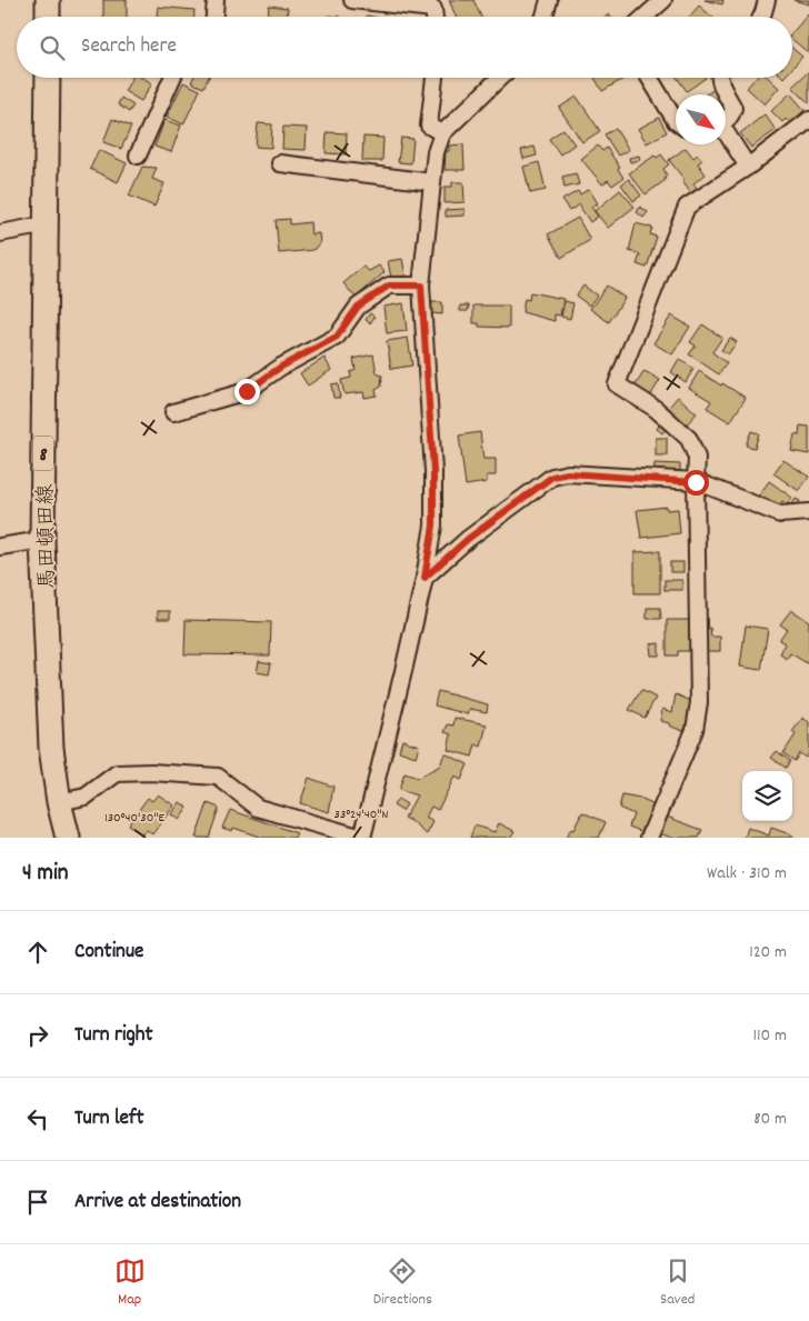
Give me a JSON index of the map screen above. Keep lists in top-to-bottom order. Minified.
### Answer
{"streets":{"main road":["8","馬田頓田線"]},"north":"bottom right","page":{"search":"Search here","heading":["4 min","Walk · 310 m"],"list":[["Continue","120 m"],["Turn right","110 m"],["Turn left","80 m"],"Arrive at destination"],"nav":["Map","Directions","Saved"]},"coordinates":["33°24'40\"N","130°40'30\"E"]}
